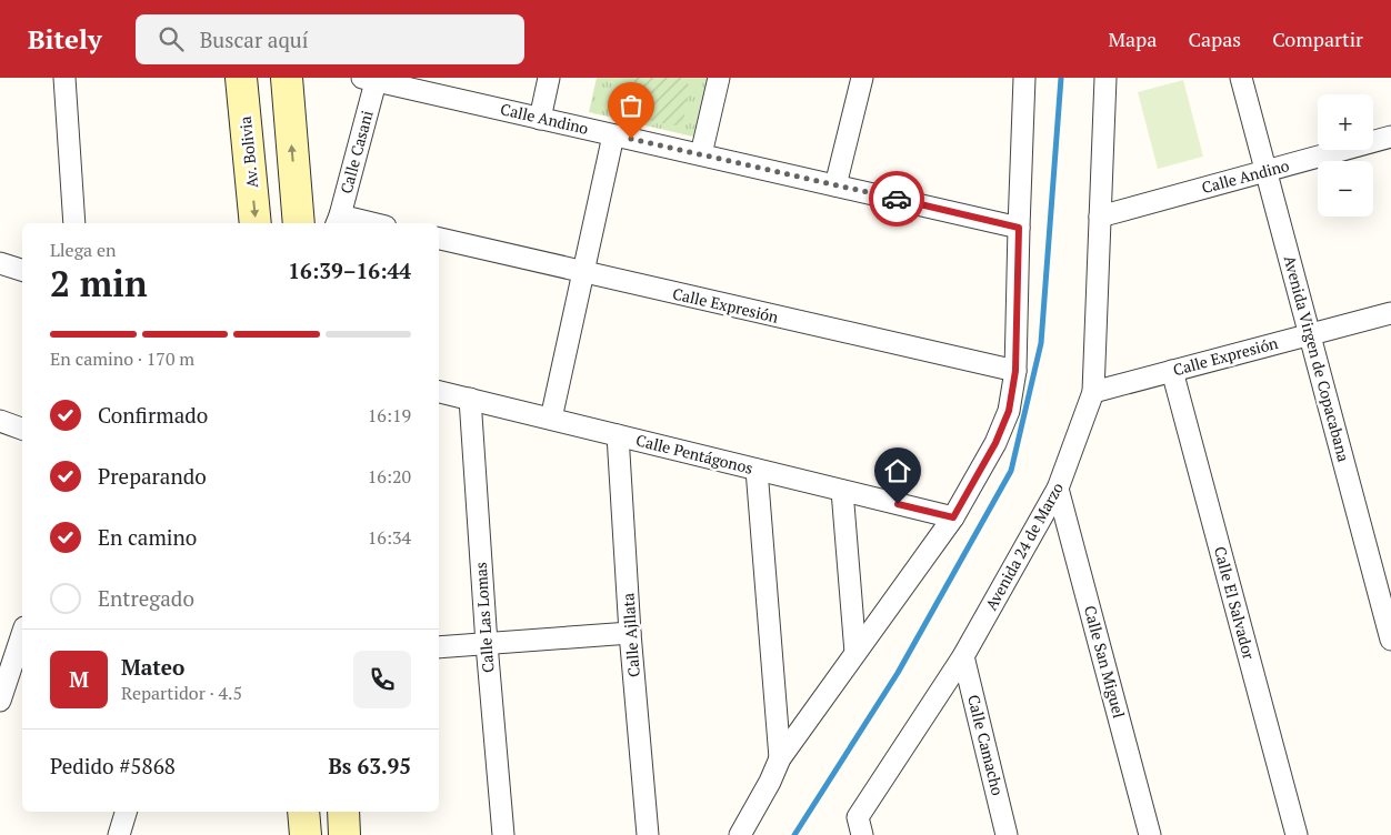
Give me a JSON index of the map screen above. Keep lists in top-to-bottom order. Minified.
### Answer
{"streets":{"street":["Calle Andino","Av. Bolivia","Calle Casani","Calle Expresión","Avenida Virgen de Copacabana","Calle Pentágonos","Avenida 24 de Marzo","Calle El Salvador","Calle Las Lomas","Calle Ajllata","Calle San Miguel","Calle Camacho"]},"crossings":[["Calle Andino","Calle Casani"],["Calle Andino","Avenida Virgen de Copacabana"],["Calle Andino","Avenida 24 de Marzo"],["Calle Expresión","Avenida Virgen de Copacabana"],["Calle Expresión","Avenida 24 de Marzo"],["Calle Expresión","Calle El Salvador"],["Calle Pentágonos","Calle Las Lomas"],["Calle Pentágonos","Calle Ajllata"],["Avenida 24 de Marzo","Calle San Miguel"],["Avenida 24 de Marzo","Calle Camacho"]],"page":{"header":"Bitely","search":"Buscar aquí","nav":["Mapa","Capas","Compartir"],"map_buttons":["+","−"],"heading":["2 min","Llega en","16:39–16:44"],"panel":["Mateo","Repartidor · 4.5","Pedido #5868","Bs 63.95"],"bar":"En camino · 170 m","list":[["Confirmado","16:19"],["Preparando","16:20"],["En camino","16:34"],"Entregado"],"round":"M"}}
